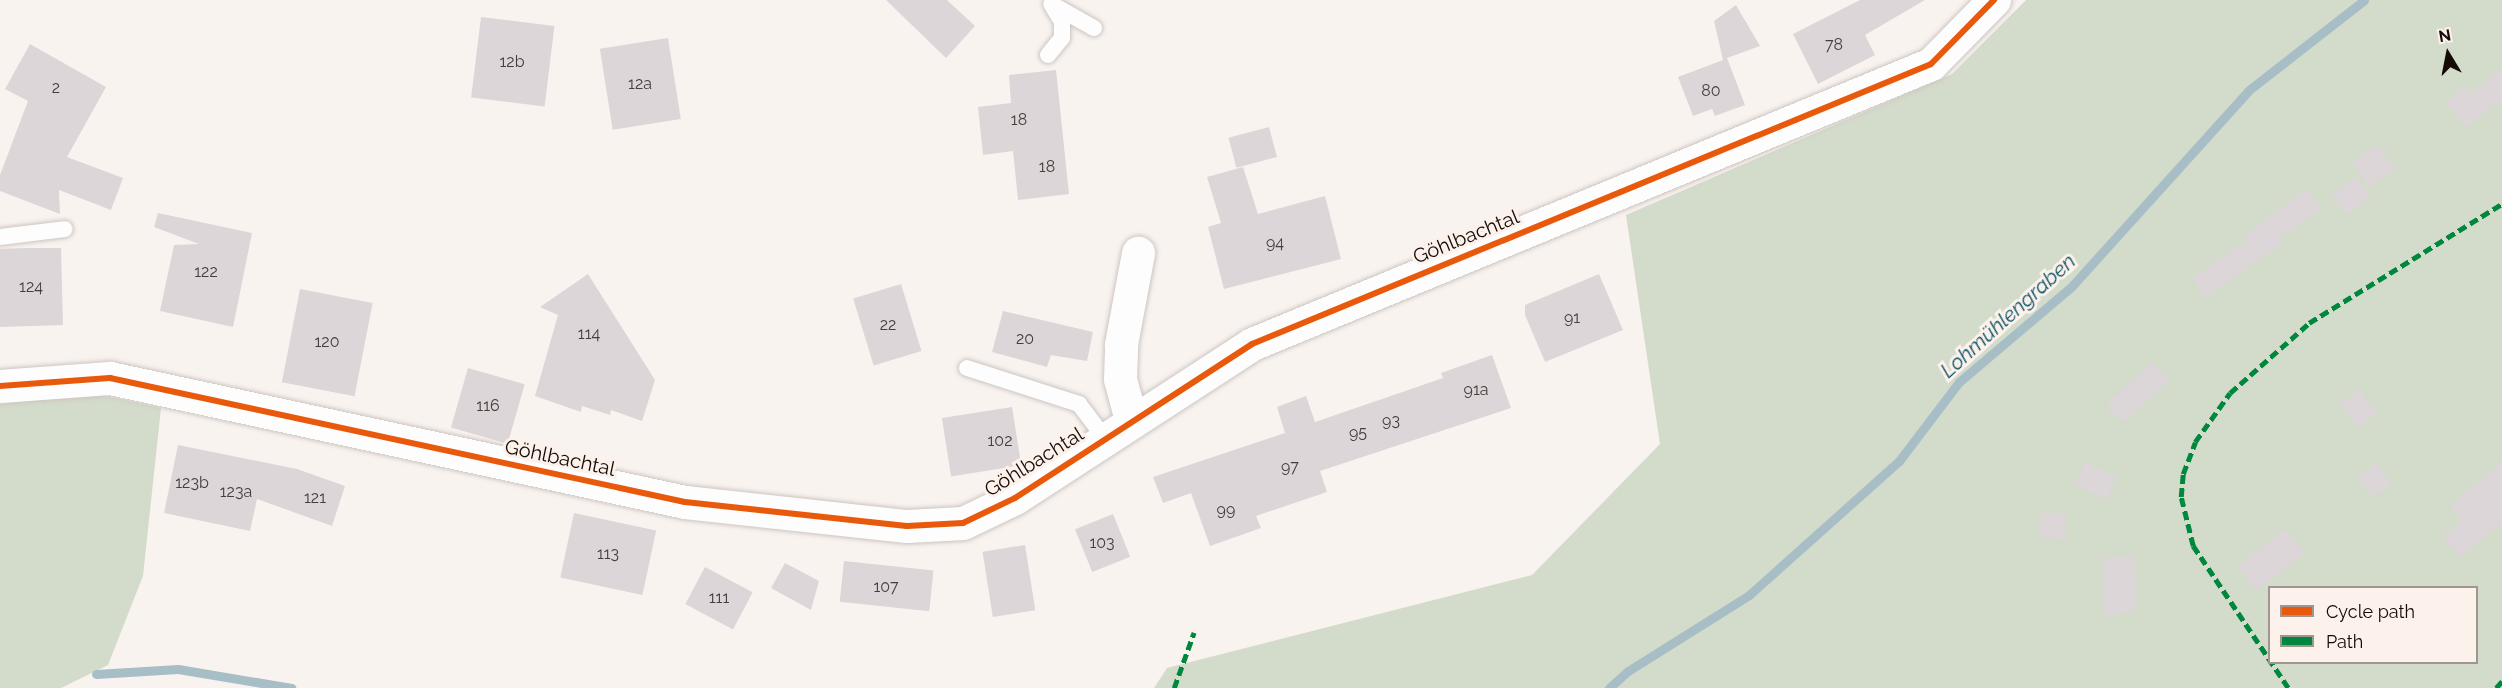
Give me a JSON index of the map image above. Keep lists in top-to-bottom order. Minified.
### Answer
{"streets":{"street":["Göhlbachtal"]},"water":["Lohmühlengraben"],"house_numbers":["78","12b","12a","2","80","18","18","94","122","124","91","22","114","20","120","91a","116","93","95","102","97","123b","123a","121","99","103","113","107","111"],"legend":["Cycle path","Path"],"north":"top"}
